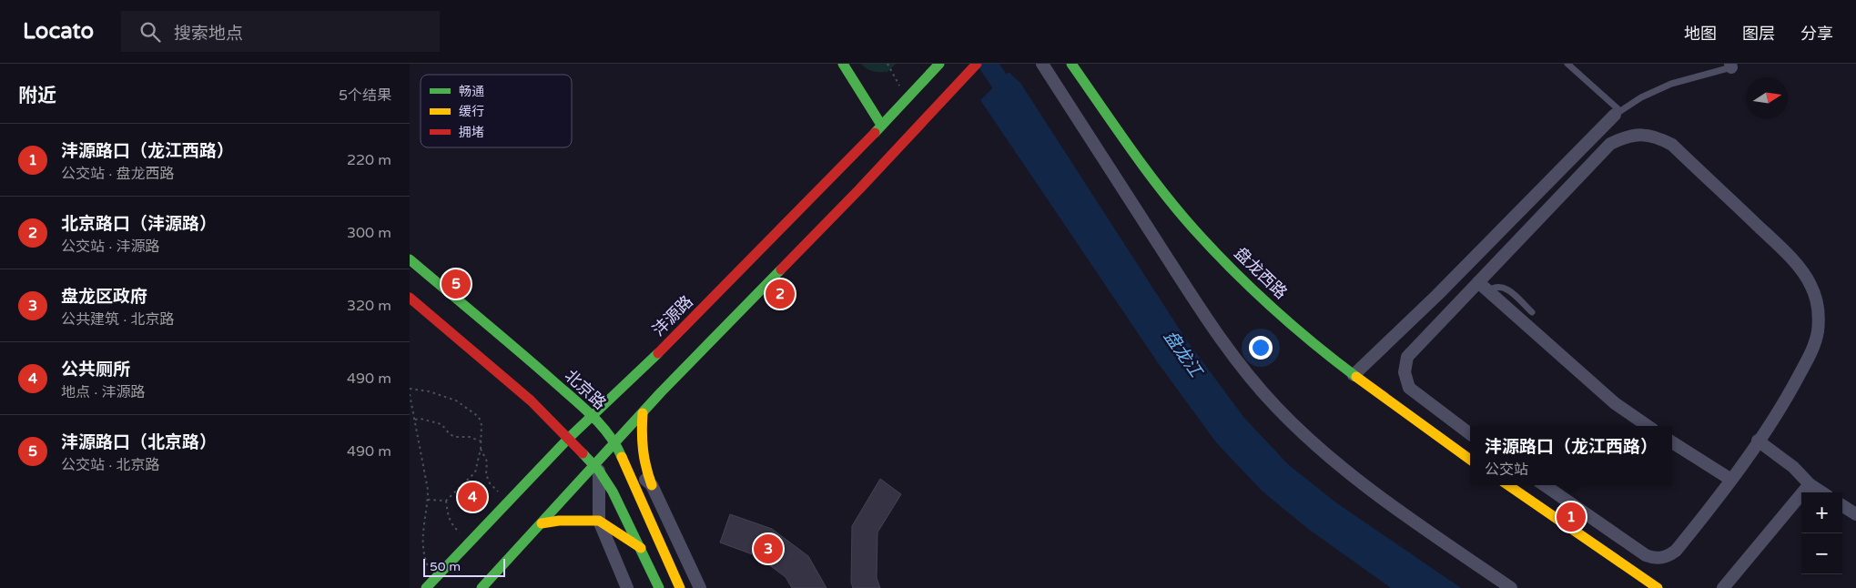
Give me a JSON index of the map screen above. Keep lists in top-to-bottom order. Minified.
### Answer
{"streets":{"main road":["盘龙西路","沣源路","北京路"]},"crossings":[["沣源路","北京路"]],"water":["盘龙江"],"legend":["畅通","缓行","拥堵"],"scale_bar":"50 m","north":"right","page":{"header":"Locato","search":"搜索地点","nav":["地图","图层","分享"],"heading":["附近","5个结果"],"list":[{"mark":"1","name":"沣源路口（龙江西路）","note":"公交站 · 盘龙西路","value":"220 m"},{"mark":"2","name":"北京路口（沣源路）","note":"公交站 · 沣源路","value":"300 m"},{"mark":"3","name":"盘龙区政府","note":"公共建筑 · 北京路","value":"320 m"},{"mark":"4","name":"公共厕所","note":"地点 · 沣源路","value":"490 m"},{"mark":"5","name":"沣源路口（北京路）","note":"公交站 · 北京路","value":"490 m"}],"pins":["5","2","4","1","3"],"popup":["沣源路口（龙江西路）","公交站"],"map_buttons":["+","−"],"scale":"50 m"}}
